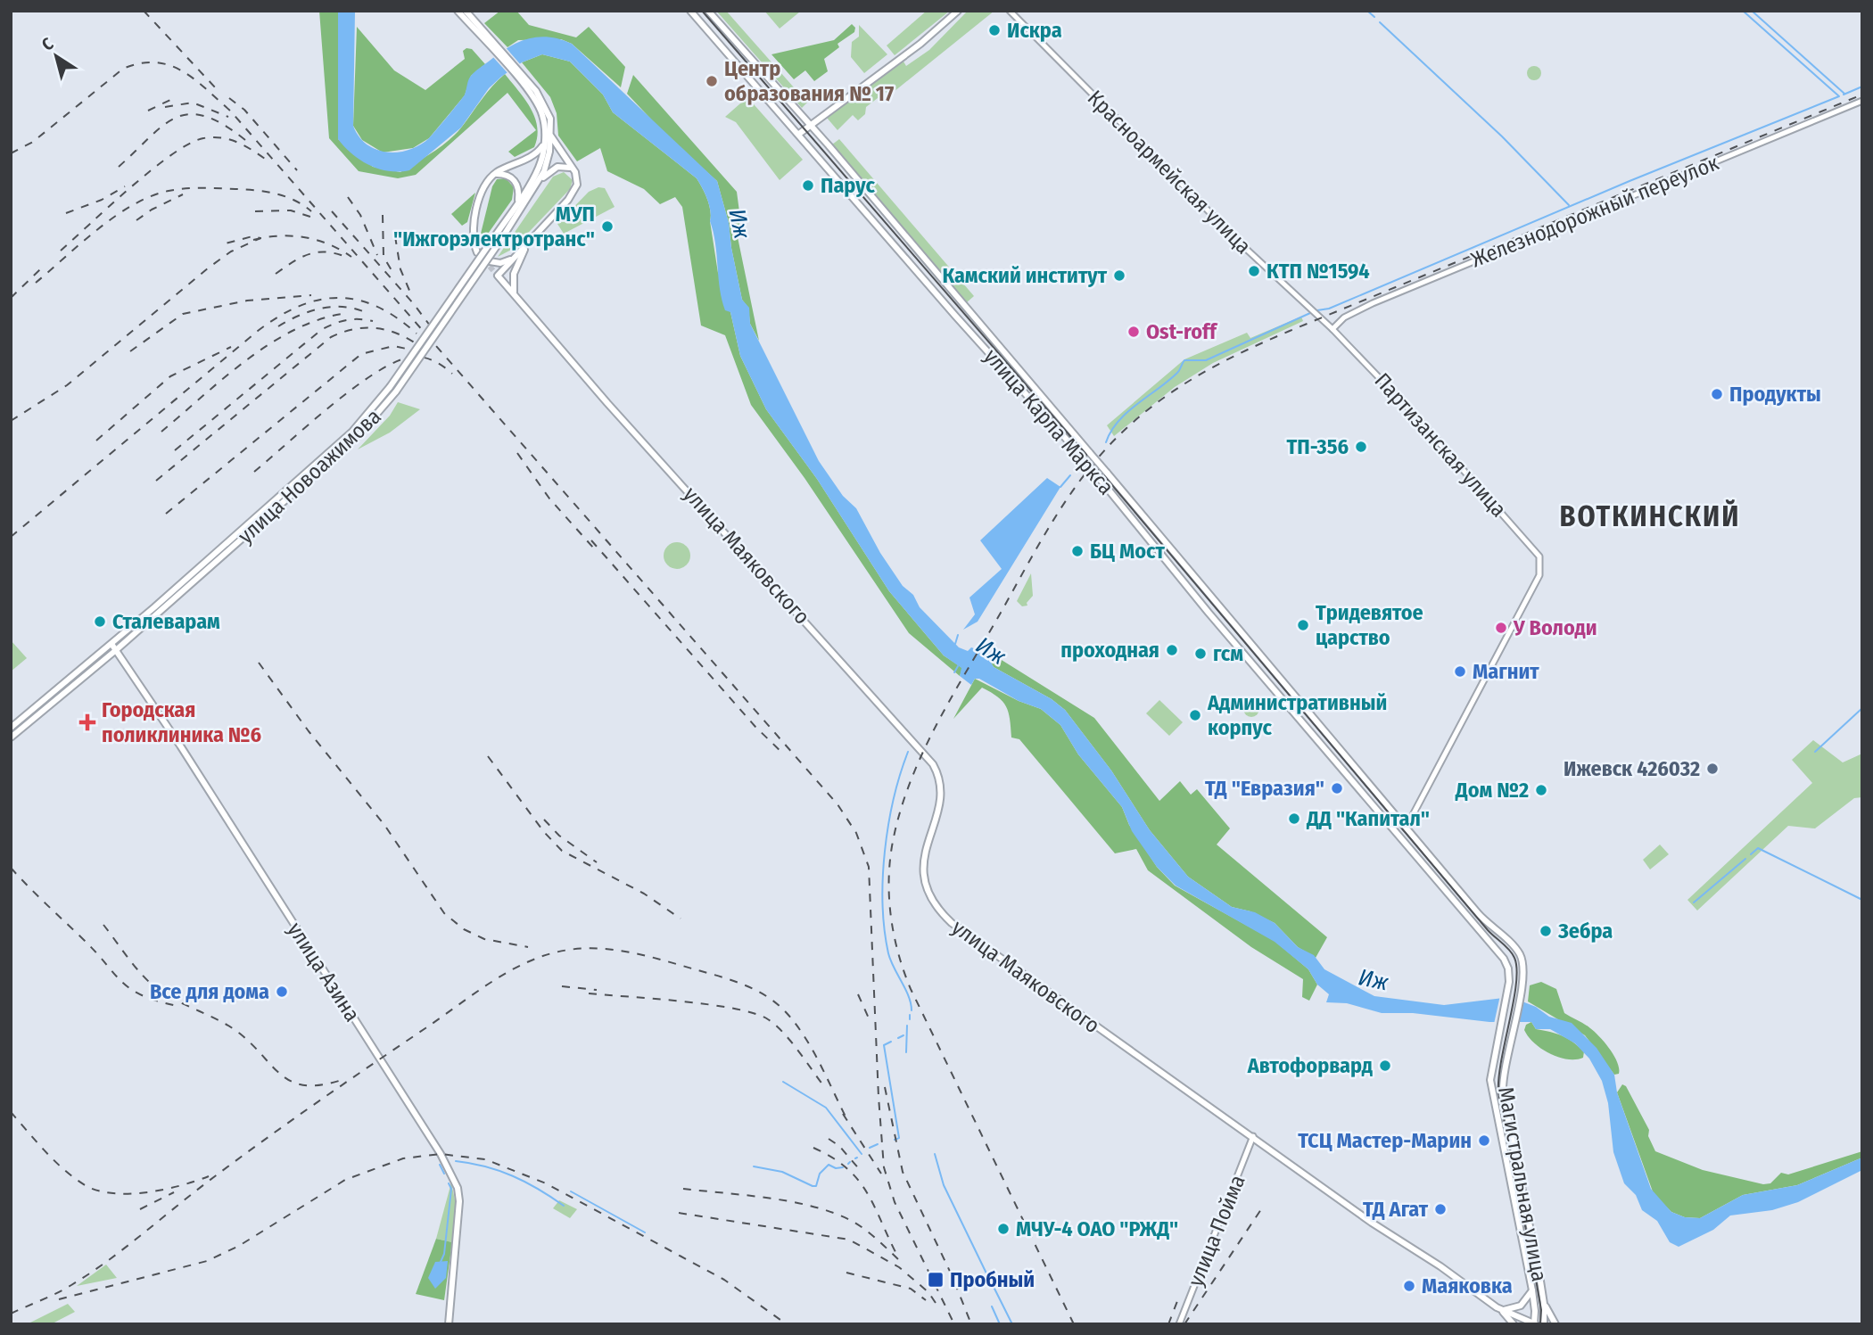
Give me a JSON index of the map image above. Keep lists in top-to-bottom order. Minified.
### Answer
{"streets":{"main road":["улица Карла Маркса","улица Новоажимова","улица Маяковского","улица Азина","Магистральная улица"],"street":["Красноармейская улица","Железнодорожный переулок","Партизанская улица","улица Пойма"]},"crossings":[["Красноармейская улица","Железнодорожный переулок"],["Красноармейская улица","Партизанская улица"],["Железнодорожный переулок","Партизанская улица"],["улица Карла Маркса","Партизанская улица"],["улица Карла Маркса","Магистральная улица"],["Партизанская улица","Магистральная улица"],["улица Новоажимова","улица Азина"],["улица Маяковского","Магистральная улица"],["улица Маяковского","улица Пойма"]],"districts":["ВОТКИНСКИЙ"],"water":["Иж"],"places":{"other":["Искра","Центр образования № 17","Парус","МУП \"Ижгорэлектротранс\"","КТП №1594","Камский институт","Ost-roff","Продукты","ТП-356","БЦ Мост","Сталеварам","Тридевятое царство","У Володи","проходная","гсм","Магнит","Административный корпус","Ижевск 426032","ТД \"Евразия\"","Дом №2","ДД \"Капитал\"","Зебра","Все для дома","Автофорвард","ТСЦ Мастер-Марин","ТД Агат","МЧУ-4 ОАО \"РЖД\"","Маяковка"],"health":["Городская поликлиника №6"],"transit":["Пробный"]},"north":"top left"}
